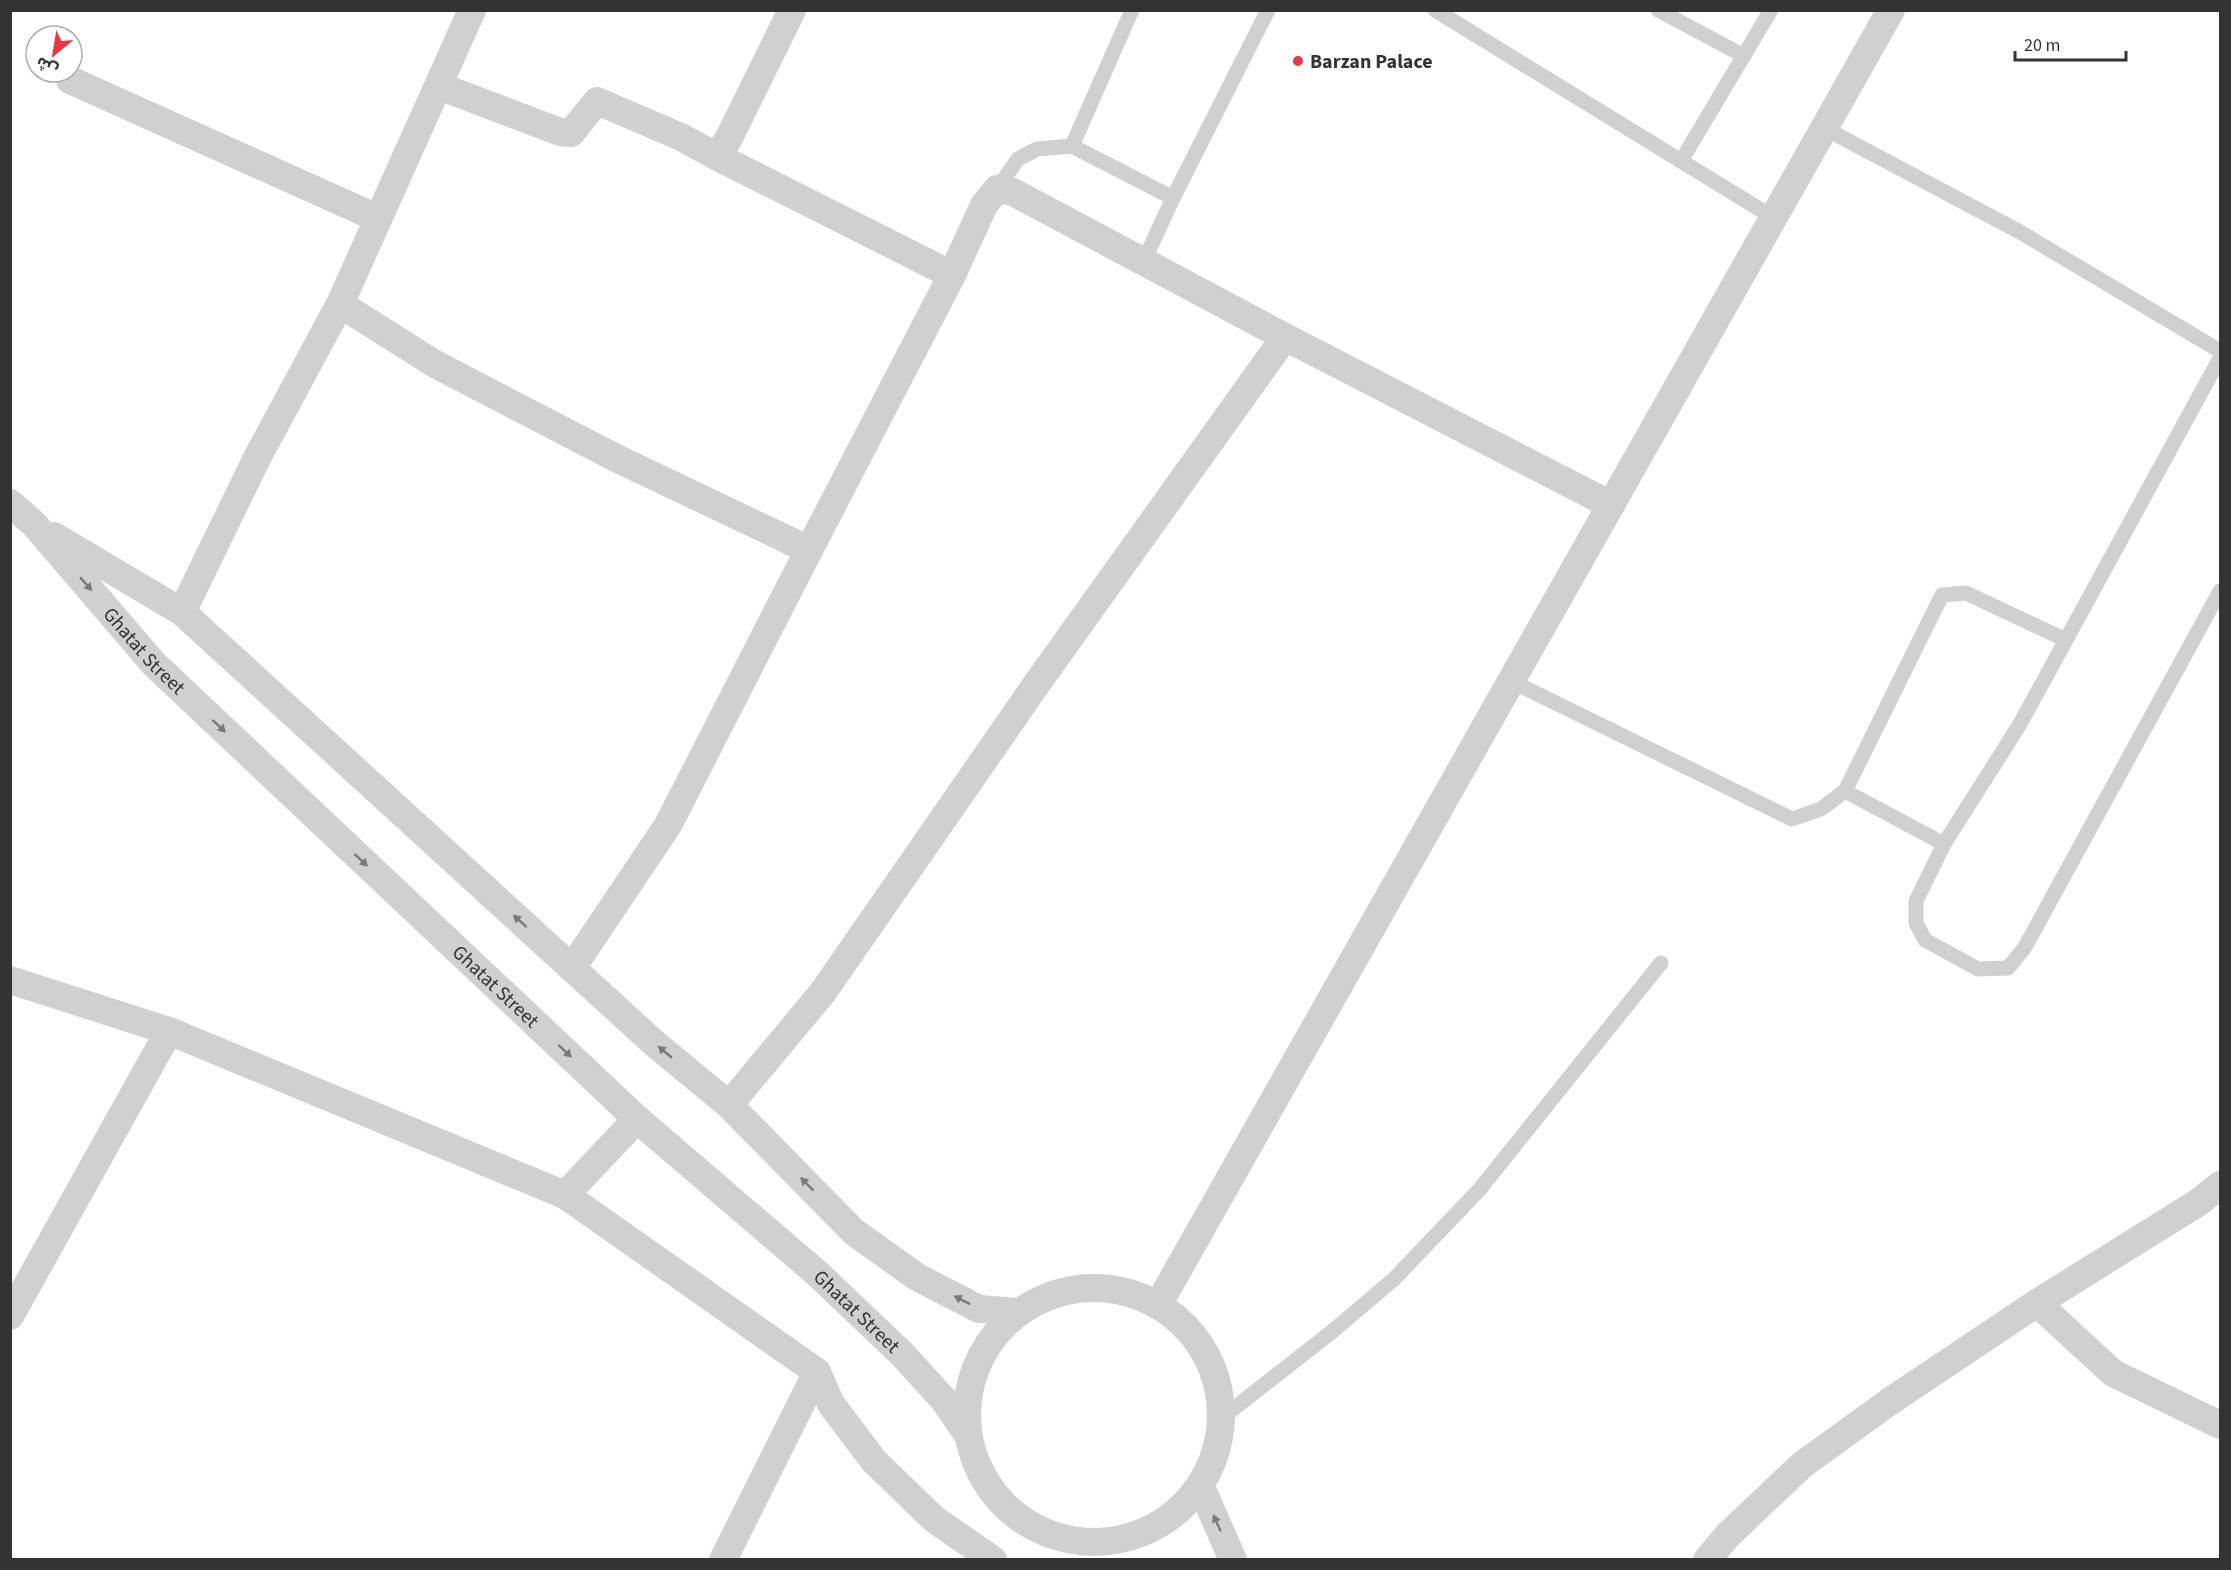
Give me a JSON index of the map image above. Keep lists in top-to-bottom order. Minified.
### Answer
{"streets":{"street":["Ghatat Street"]},"places":["Barzan Palace"],"scale_bar":"20 m","north":"bottom left"}
